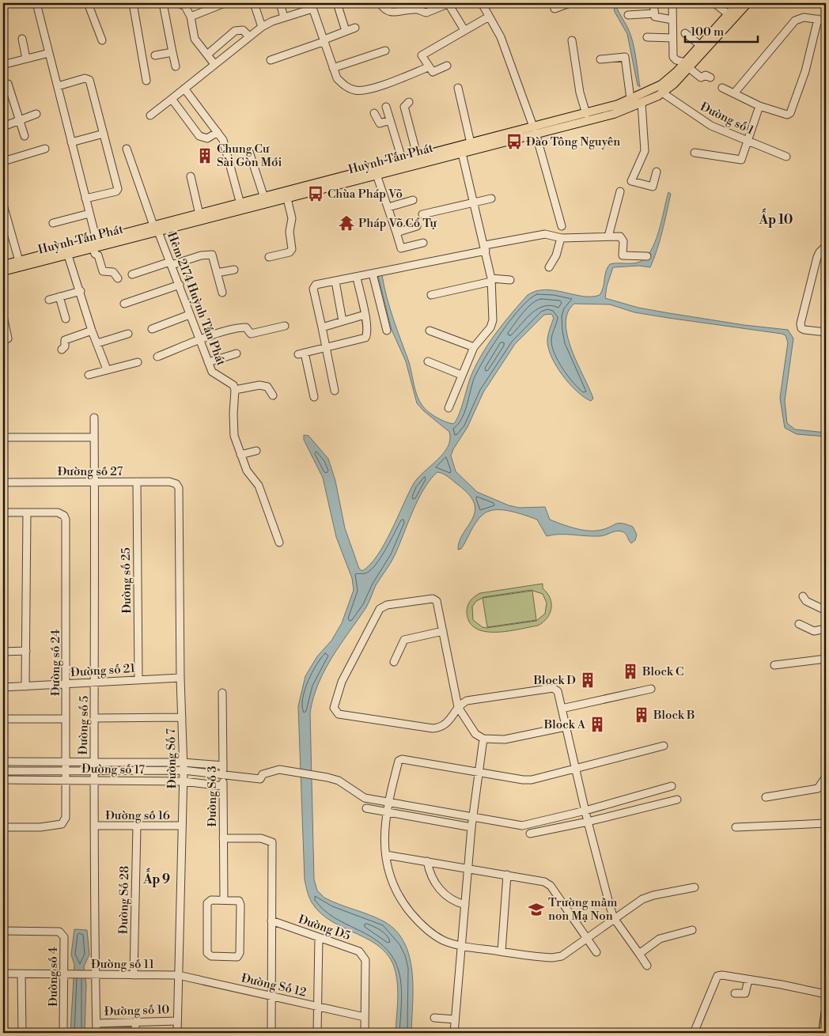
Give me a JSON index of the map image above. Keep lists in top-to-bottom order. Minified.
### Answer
{"streets":{"main road":["Huỳnh Tấn Phát"],"street":["Đường số 1","Hẻm 2174 Huỳnh Tấn Phát","Đường số 27","Đường số 25","Đường số 24","Đường số 21","Đường số 5","Đường Số 7","Đường số 17","Đường Số 3","Đường số 16","Đường Số 28","Đường D5","Đường số 11","Đường số 4","Đường Số 12","Đường số 10"]},"crossings":[["Đường số 1","Huỳnh Tấn Phát"],["Huỳnh Tấn Phát","Hẻm 2174 Huỳnh Tấn Phát"],["Đường số 27","Đường số 25"],["Đường số 27","Đường số 5"],["Đường số 27","Đường Số 7"],["Đường số 25","Đường số 21"],["Đường số 24","Đường số 21"],["Đường số 24","Đường số 17"],["Đường số 21","Đường số 5"],["Đường số 21","Đường Số 7"],["Đường số 5","Đường số 17"],["Đường số 5","Đường số 16"],["Đường số 5","Đường số 11"],["Đường số 5","Đường số 10"],["Đường Số 7","Đường số 17"],["Đường Số 7","Đường số 16"],["Đường Số 7","Đường số 11"],["Đường Số 7","Đường Số 12"],["Đường Số 7","Đường số 10"],["Đường số 17","Đường Số 3"],["Đường số 16","Đường Số 28"],["Đường Số 28","Đường số 11"],["Đường D5","Đường Số 12"],["Đường số 11","Đường số 4"],["Đường số 11","Đường Số 12"]],"districts":["Ấp 10","Ấp 9"],"places":{"bus stop":["Đào Tông Nguyên","Chùa Pháp Võ"],"building":["Chung Cư Sài Gòn Mới","Block C","Block D","Block B","Block A"],"temple":["Pháp Võ Cổ Tự"],"school or university":["Trường mầm non Mạ Non"]},"scale_bar":"100 m"}
